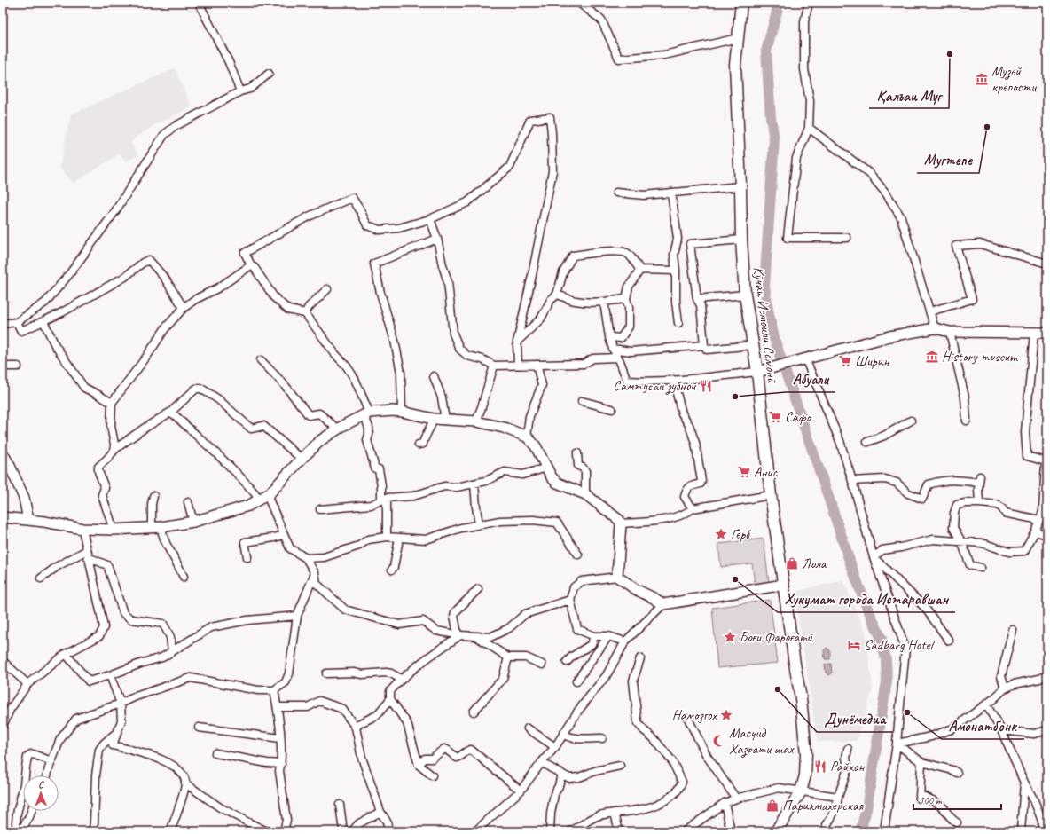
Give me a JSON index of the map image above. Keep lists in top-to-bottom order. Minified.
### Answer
{"streets":{"main road":["Кӯчаи Исмоили Сомонӣ"]},"places":{"other":["Қалъаи Муғ","Мугтепе","Абуали","Хукумат города Истаравшан","Дунёмедиа","Амонатбонк"],"museum":["Музей крепости","History museum"],"supermarket":["Ширин","Сафо","Анис"],"restaurant":["Самтусаи зубной","Райхон"],"place":["Герб","Боғи Фароғатӣ","Намозгох"],"shop":["Лола","Парикмахерская"],"hotel":["Sadbarg Hotel"],"mosque":["Масҷид Хазрати шах"]},"scale_bar":"100 m","north":"top"}
